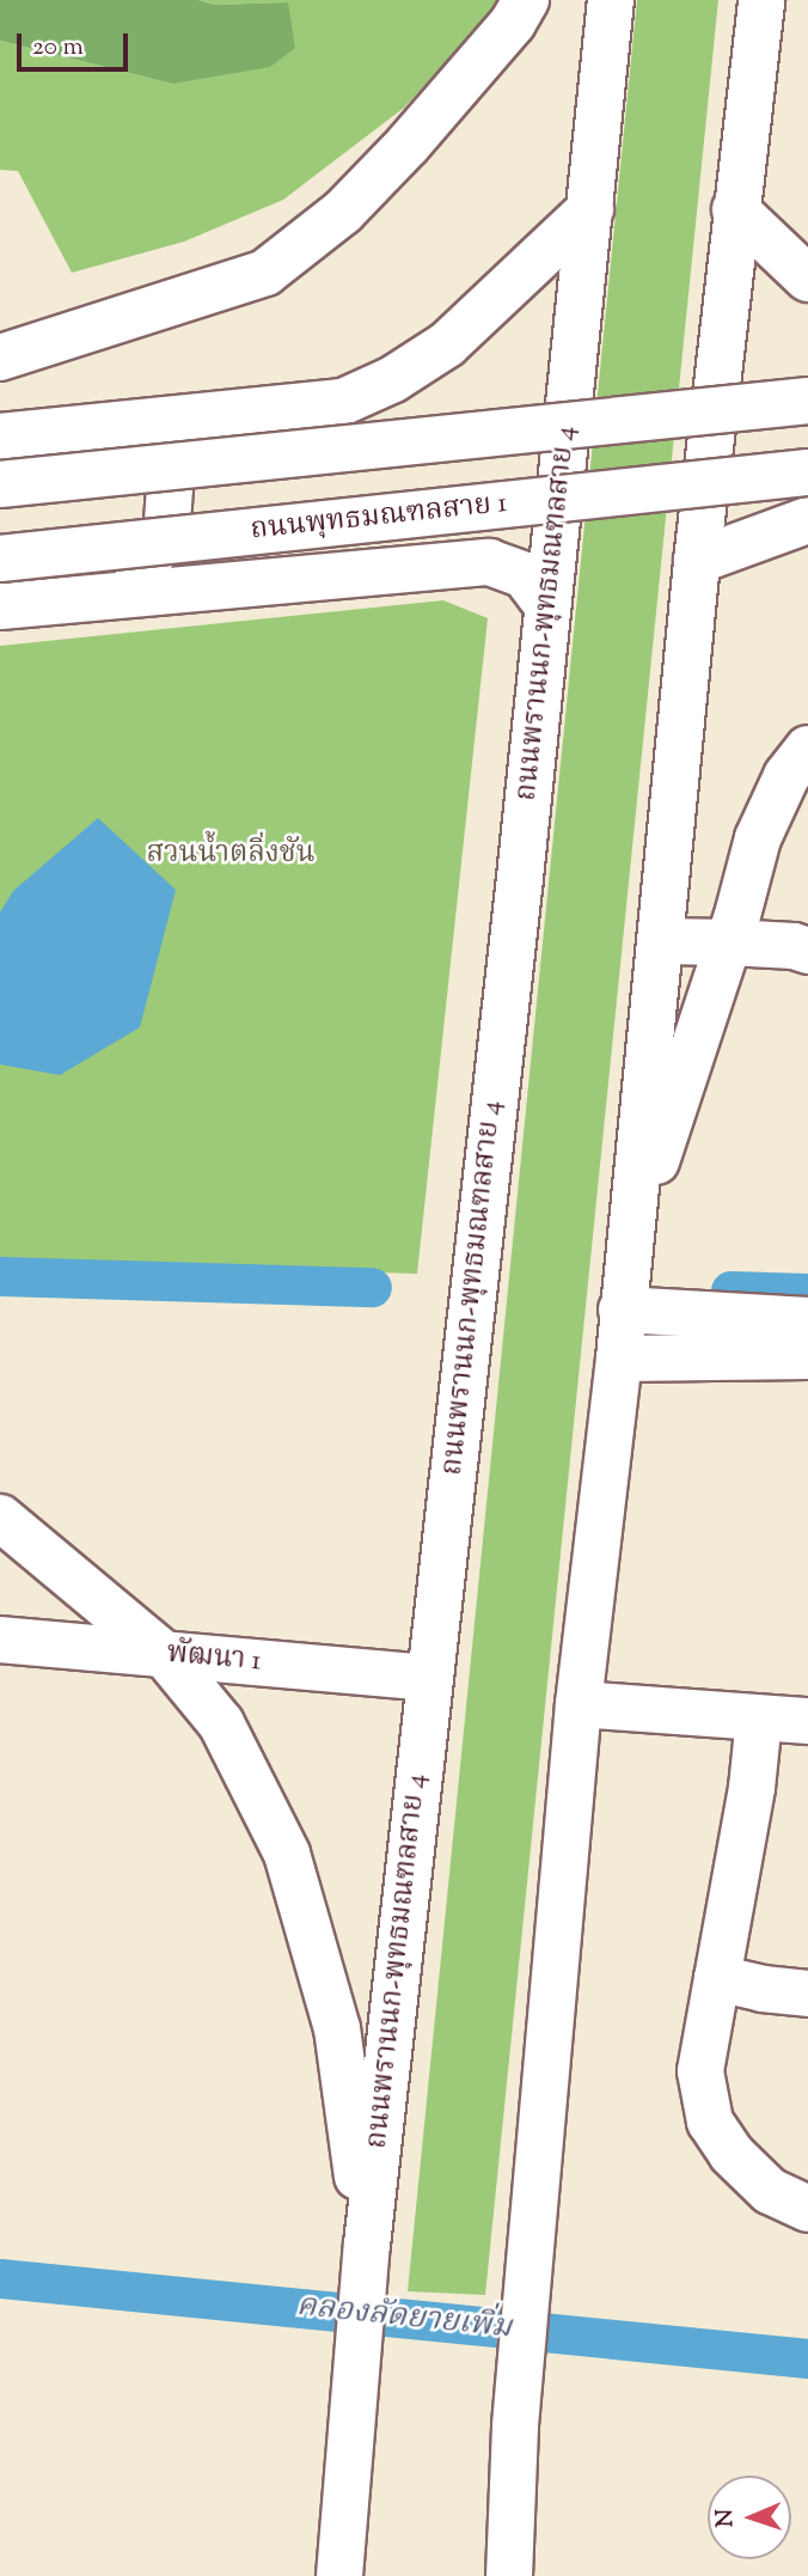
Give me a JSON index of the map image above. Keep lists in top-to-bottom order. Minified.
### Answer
{"streets":{"main road":["ถนนพุทธมณฑลสาย 1","ถนนพรานนก-พุทธมณฑลสาย 4","พัฒนา 1"]},"crossings":[["ถนนพรานนก-พุทธมณฑลสาย 4","พัฒนา 1"]],"water":["คลองลัดยายเพิ่ม"],"parks":["สวนน้ำตลิ่งชัน"],"scale_bar":"20 m","north":"left"}
